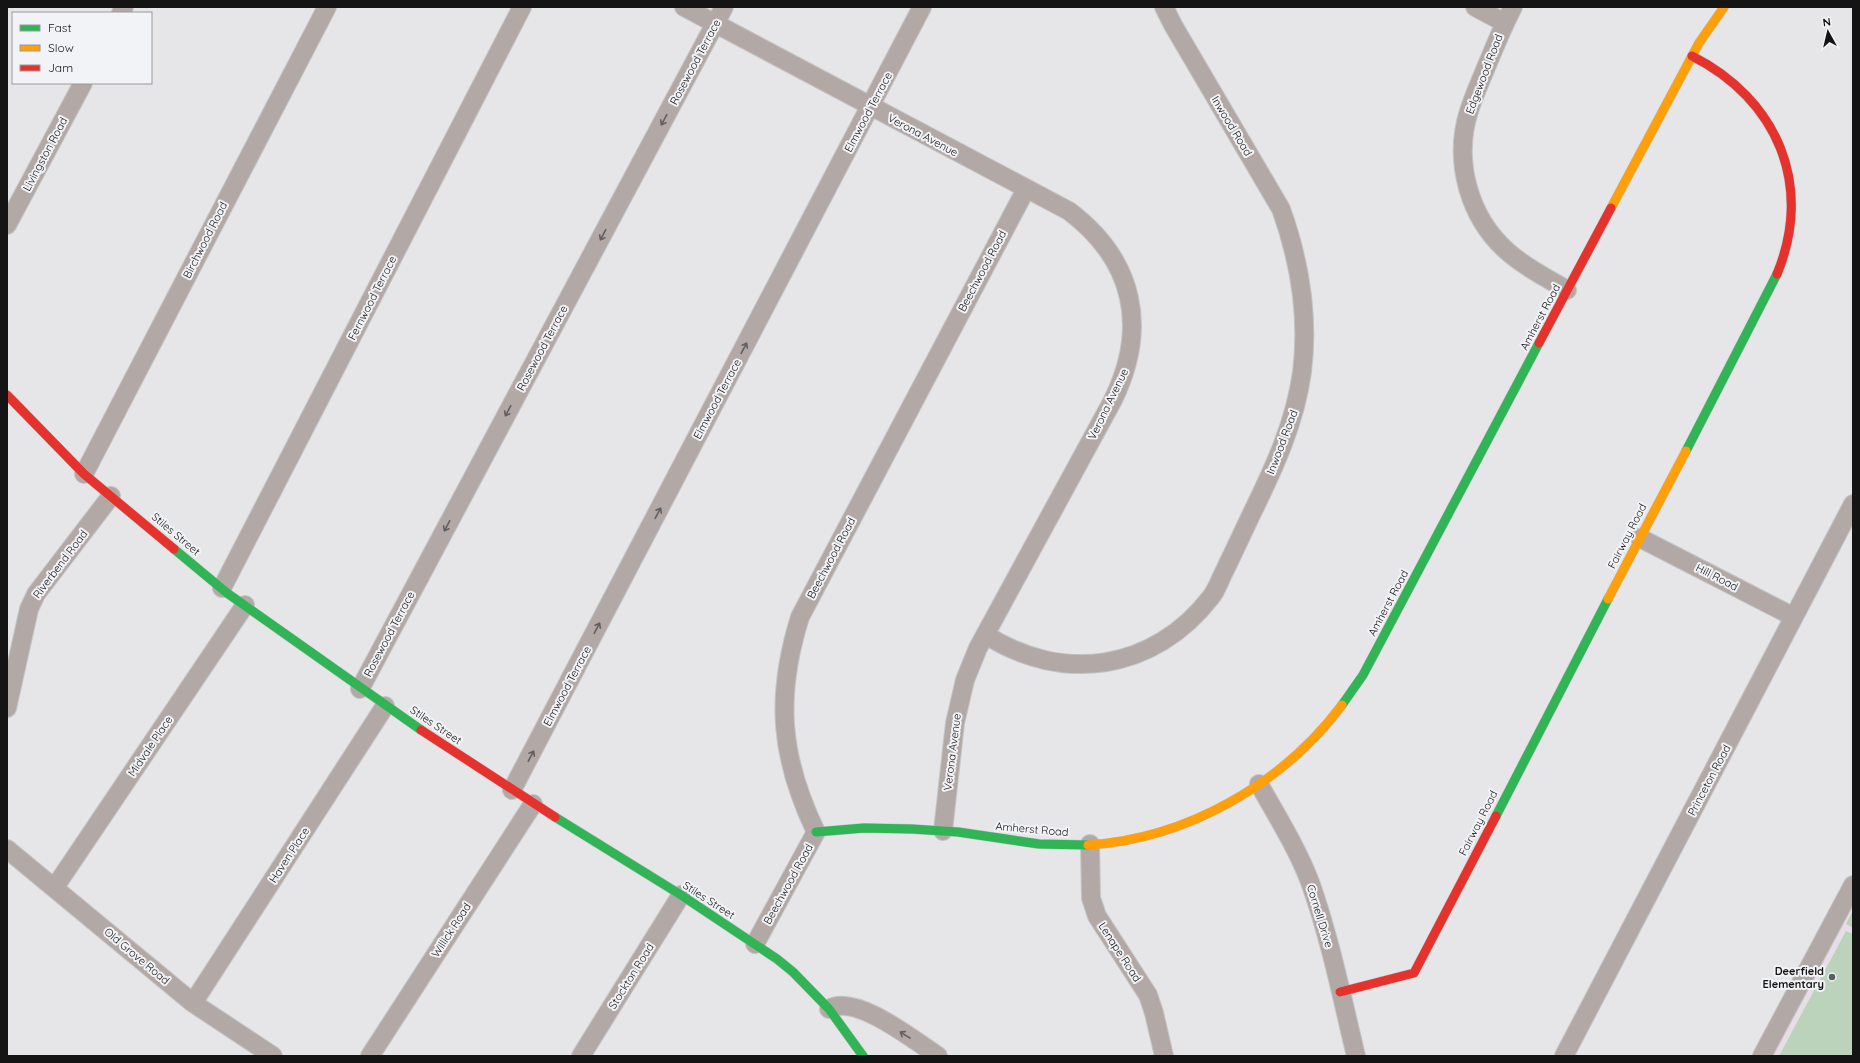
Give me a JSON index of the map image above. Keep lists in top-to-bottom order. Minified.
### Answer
{"streets":{"street":["Rosewood Terrace","Edgewood Road","Elmwood Terrace","Inwood Road","Verona Avenue","Livingston Road","Birchwood Road","Beechwood Road","Fernwood Terrace","Amherst Road","Stiles Street","Fairway Road","Riverbend Road","Hill Road","Midvale Place","Princeton Road","Haven Place","Cornell Drive","Willick Road","Lenape Road","Old Grove Road","Stockton Road"]},"crossings":[["Rosewood Terrace","Verona Avenue"],["Rosewood Terrace","Stiles Street"],["Edgewood Road","Amherst Road"],["Elmwood Terrace","Verona Avenue"],["Elmwood Terrace","Stiles Street"],["Inwood Road","Verona Avenue"],["Verona Avenue","Beechwood Road"],["Verona Avenue","Amherst Road"],["Birchwood Road","Stiles Street"],["Beechwood Road","Amherst Road"],["Beechwood Road","Stiles Street"],["Fernwood Terrace","Stiles Street"],["Amherst Road","Fairway Road"],["Amherst Road","Cornell Drive"],["Amherst Road","Lenape Road"],["Stiles Street","Riverbend Road"],["Stiles Street","Midvale Place"],["Stiles Street","Haven Place"],["Stiles Street","Willick Road"],["Stiles Street","Stockton Road"],["Fairway Road","Hill Road"],["Fairway Road","Cornell Drive"],["Hill Road","Princeton Road"],["Midvale Place","Old Grove Road"],["Haven Place","Old Grove Road"]],"one_way":["Rosewood Terrace","Elmwood Terrace"],"places":["Deerfield Elementary"],"legend":["Fast","Slow","Jam"],"north":"top"}
